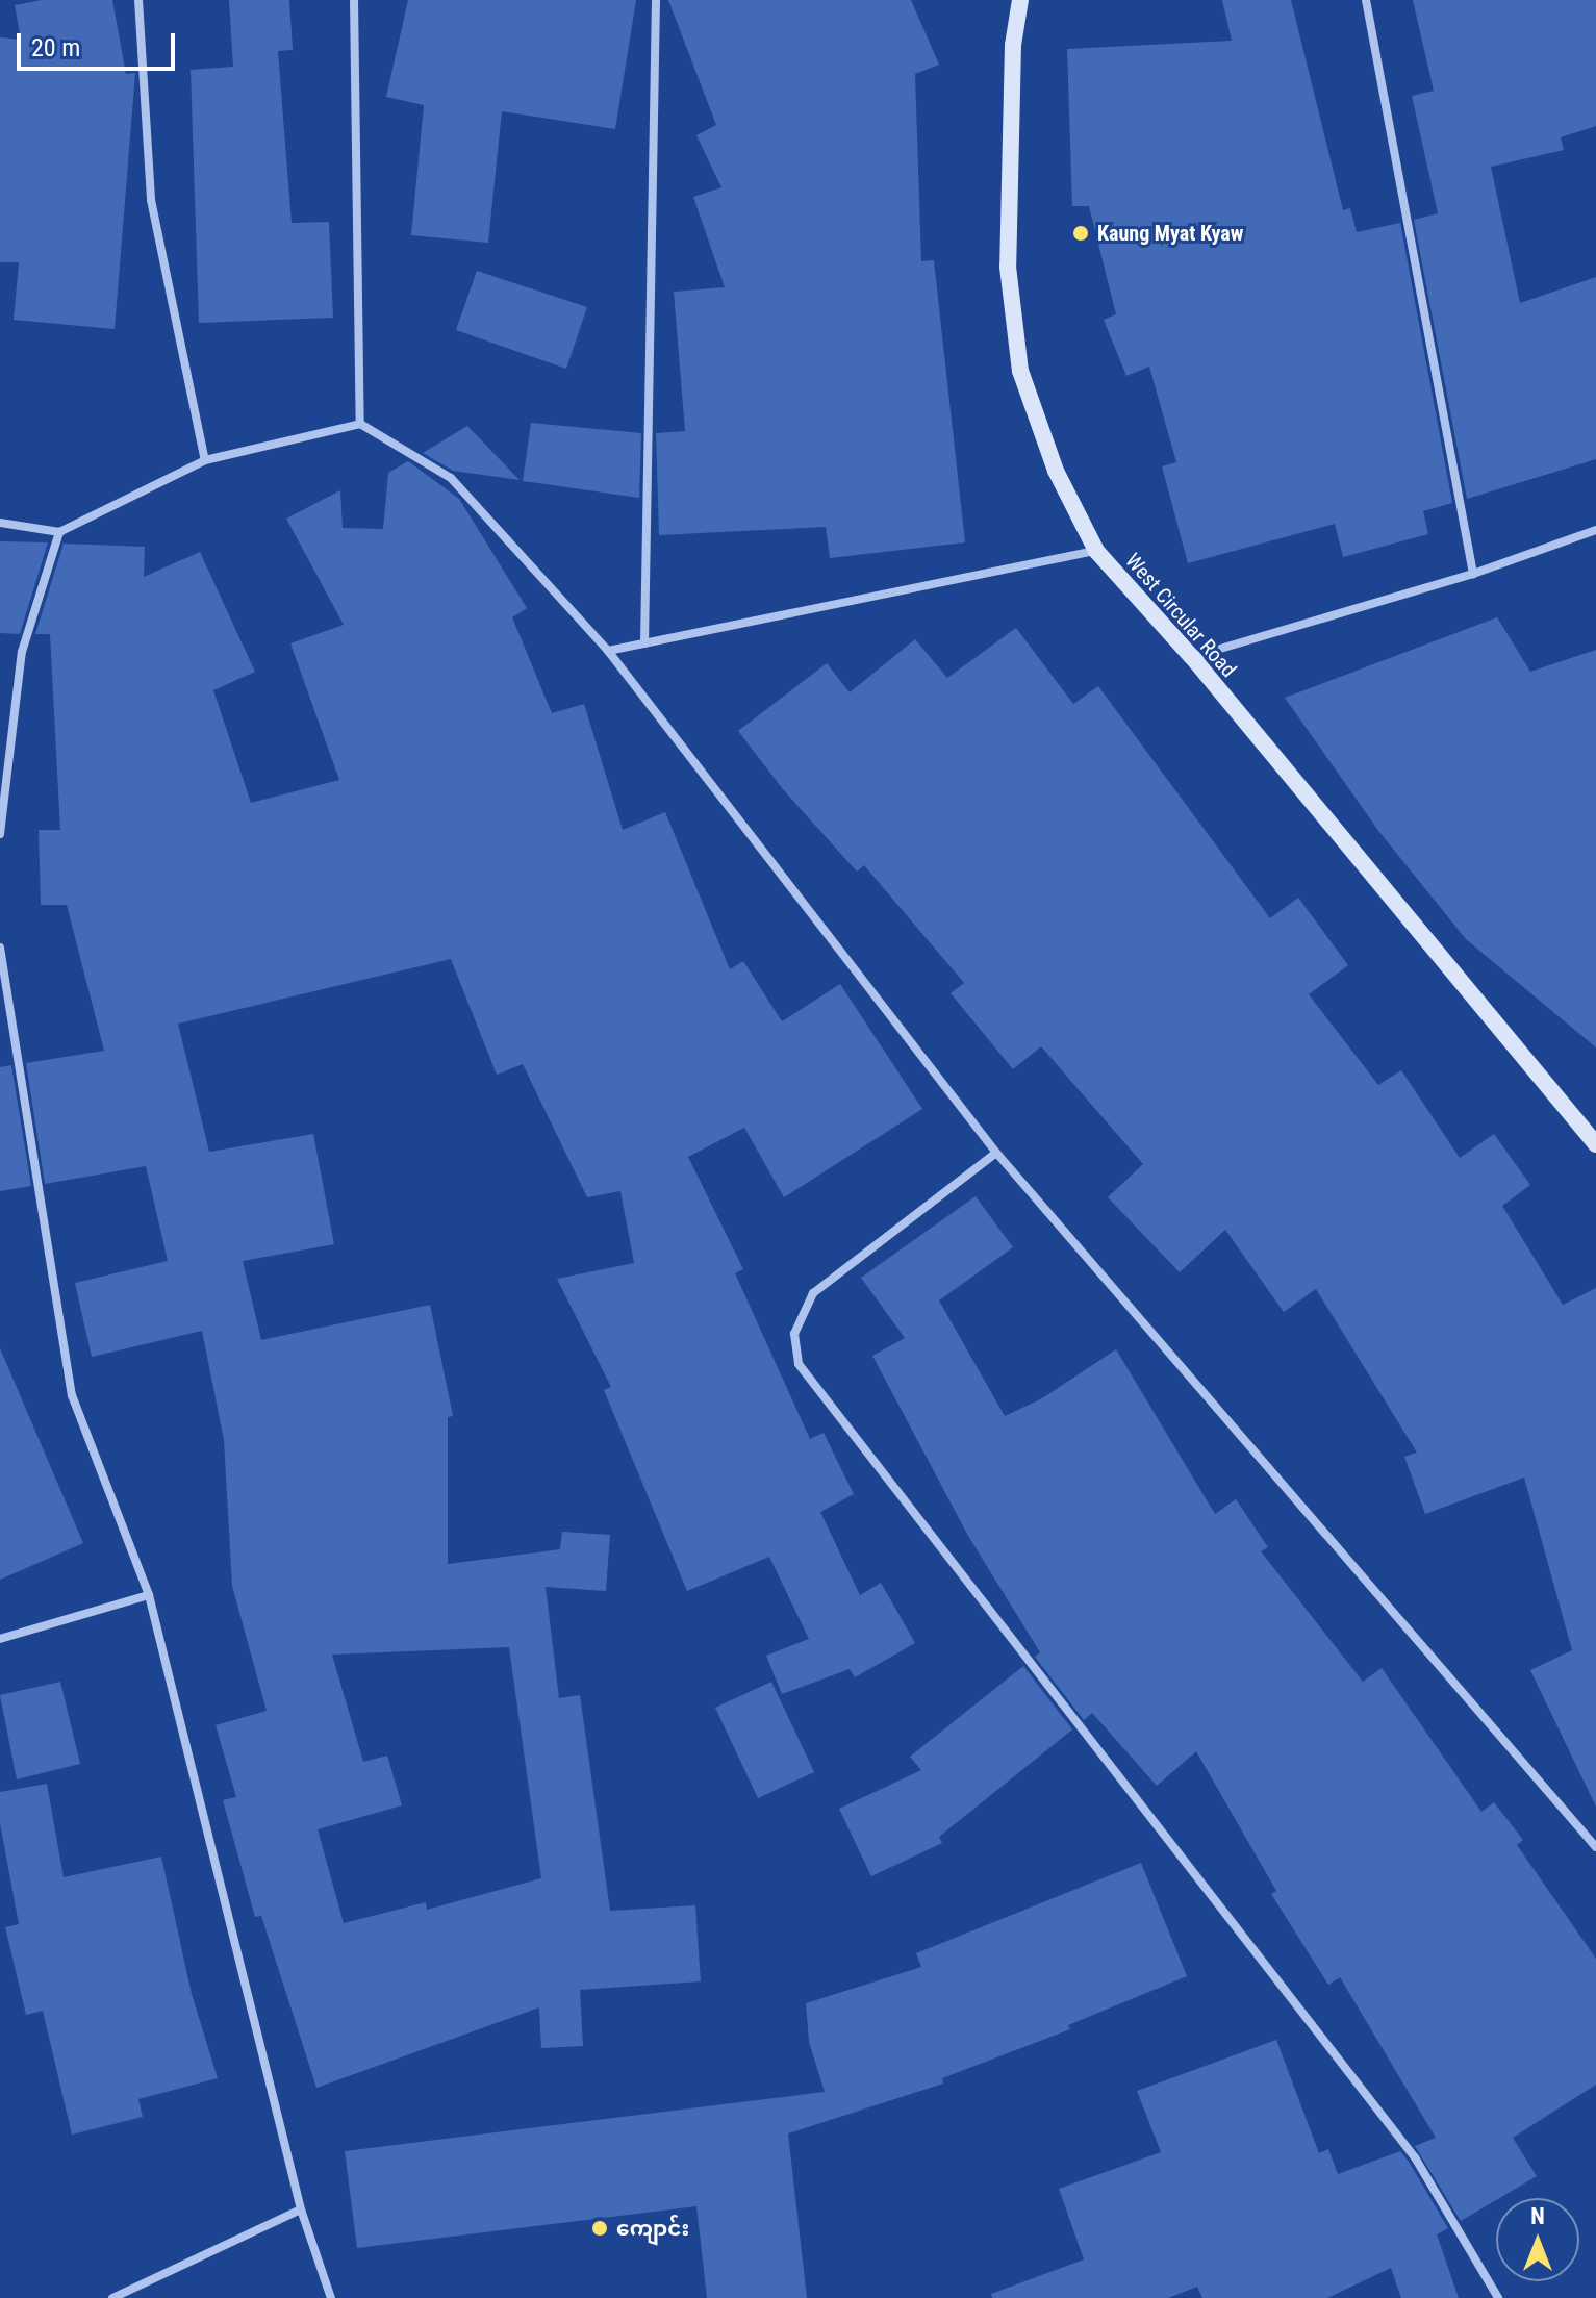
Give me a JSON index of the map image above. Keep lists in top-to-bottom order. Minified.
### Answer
{"streets":{"street":["West Circular Road"]},"places":["Kaung Myat Kyaw","ကျောင်း"],"scale_bar":"20 m","north":"top"}
